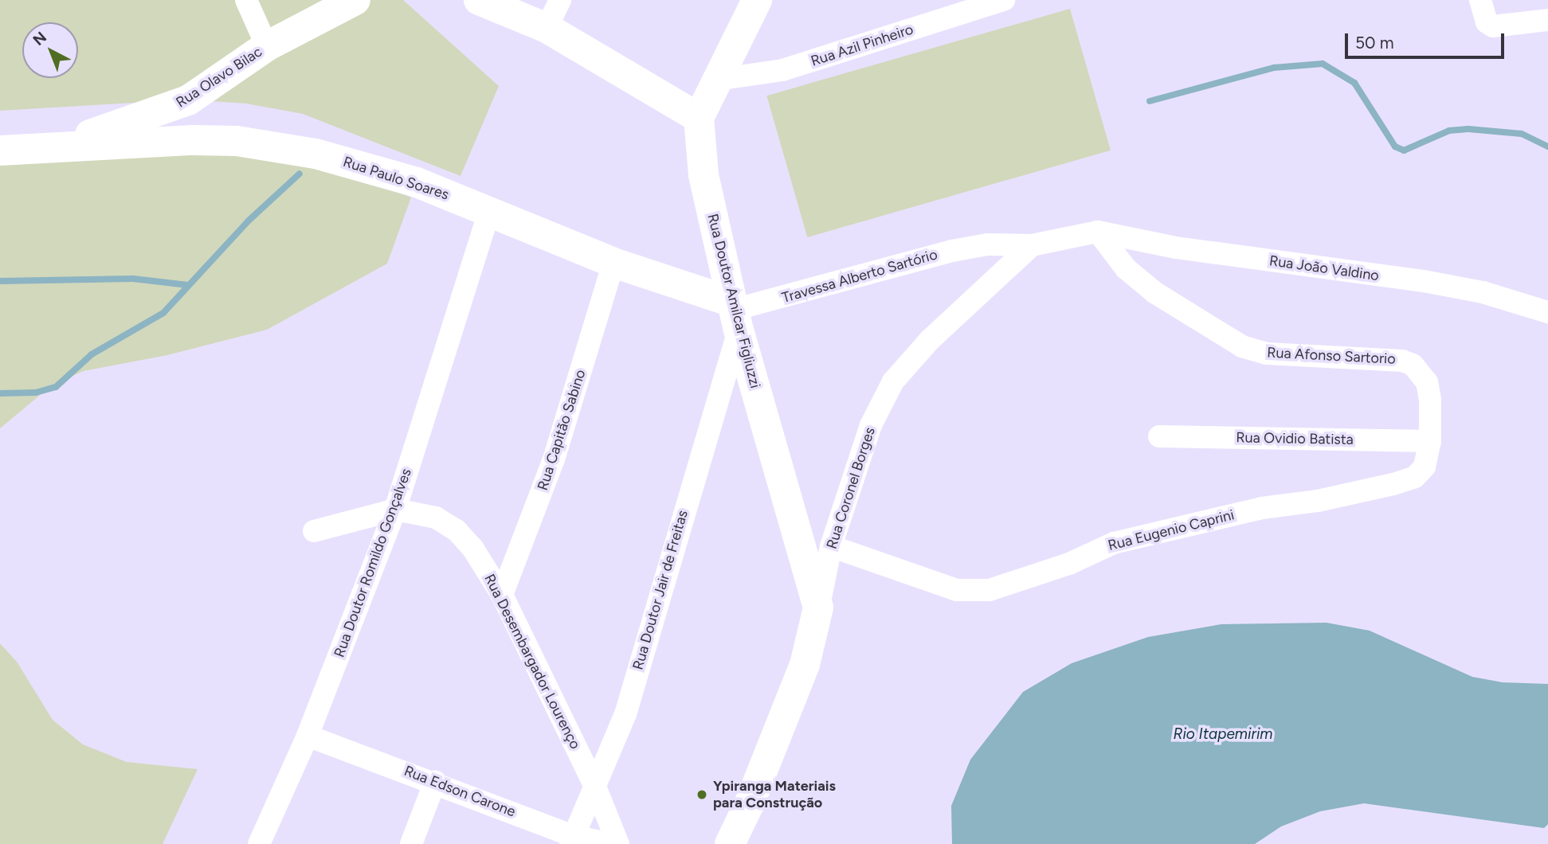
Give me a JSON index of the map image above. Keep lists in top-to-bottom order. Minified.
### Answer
{"streets":{"street":["Rua Azil Pinheiro","Rua Olavo Bilac","Rua Paulo Soares","Rua João Valdino","Travessa Alberto Sartório","Rua Doutor Amilcar Figliuzzi","Rua Afonso Sartorio","Rua Capitão Sabino","Rua Ovidio Batista","Rua Coronel Borges","Rua Eugenio Caprini","Rua Doutor Romildo Gonçalves","Rua Doutor Jair de Freitas","Rua Desembargador Lourenço","Rua Edson Carone"]},"crossings":[["Rua Olavo Bilac","Rua Paulo Soares"],["Rua Paulo Soares","Travessa Alberto Sartório"],["Rua Paulo Soares","Rua Doutor Amilcar Figliuzzi"],["Rua Paulo Soares","Rua Capitão Sabino"],["Rua Paulo Soares","Rua Doutor Romildo Gonçalves"],["Rua Paulo Soares","Rua Doutor Jair de Freitas"],["Rua João Valdino","Rua Afonso Sartorio"],["Travessa Alberto Sartório","Rua Doutor Amilcar Figliuzzi"],["Travessa Alberto Sartório","Rua Coronel Borges"],["Travessa Alberto Sartório","Rua Doutor Jair de Freitas"],["Rua Doutor Amilcar Figliuzzi","Rua Coronel Borges"],["Rua Doutor Amilcar Figliuzzi","Rua Doutor Jair de Freitas"],["Rua Afonso Sartorio","Rua Ovidio Batista"],["Rua Afonso Sartorio","Rua Eugenio Caprini"],["Rua Capitão Sabino","Rua Desembargador Lourenço"],["Rua Ovidio Batista","Rua Eugenio Caprini"],["Rua Coronel Borges","Rua Eugenio Caprini"],["Rua Doutor Romildo Gonçalves","Rua Desembargador Lourenço"],["Rua Doutor Romildo Gonçalves","Rua Edson Carone"],["Rua Doutor Jair de Freitas","Rua Desembargador Lourenço"],["Rua Doutor Jair de Freitas","Rua Edson Carone"]],"water":["Rio Itapemirim"],"places":["Ypiranga Materiais para Construção"],"scale_bar":"50 m","north":"top left"}
